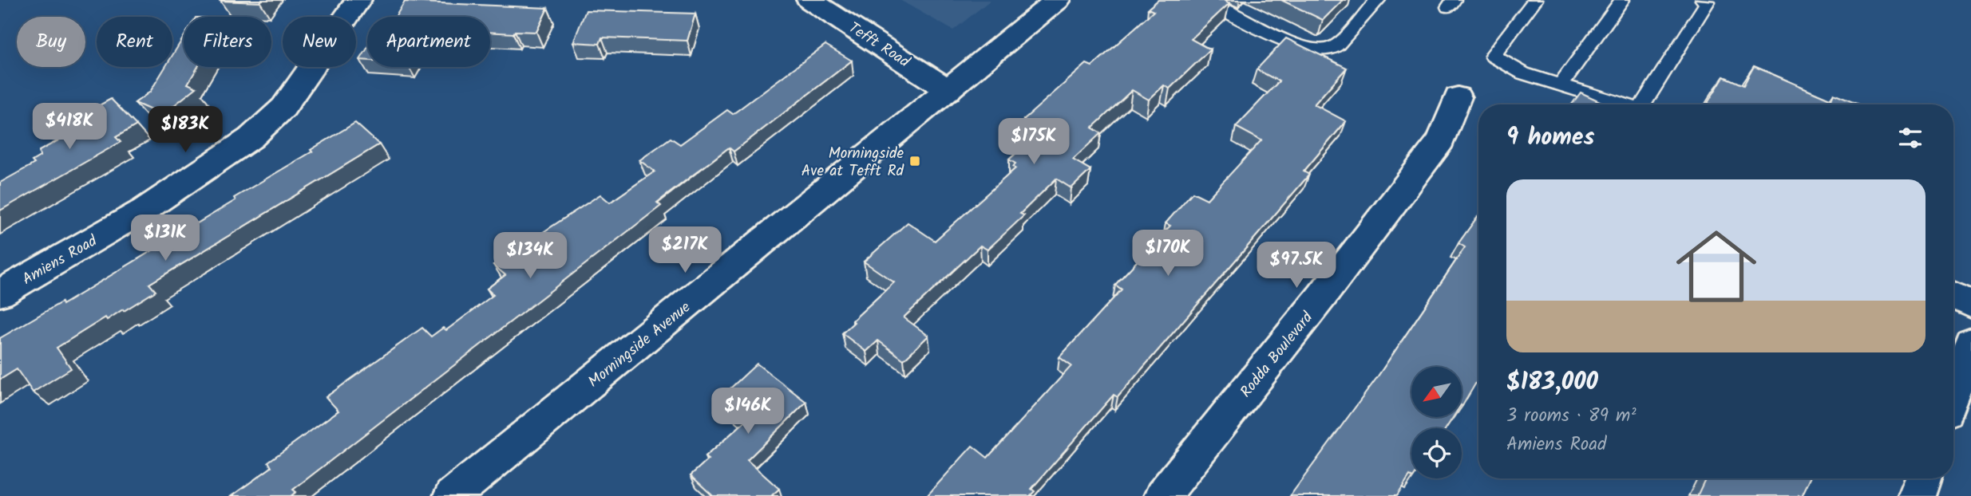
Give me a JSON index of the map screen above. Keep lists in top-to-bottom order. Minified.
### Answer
{"streets":{"street":["Tefft Road","Amiens Road","Morningside Avenue","Rodda Boulevard"]},"crossings":[["Tefft Road","Morningside Avenue"]],"places":{"transit":["Morningside Ave at Tefft Rd"]},"north":"bottom left","page":{"chip":["Buy","Rent","Filters","New","Apartment"],"price":["$418K","$183K","$175K","$131K","$217K","$170K","$134K","$97.5K","$146K"],"heading":"9 homes","list":[{"name":"$183,000","note":"3 rooms · 89 m² · Amiens Road"}]}}
